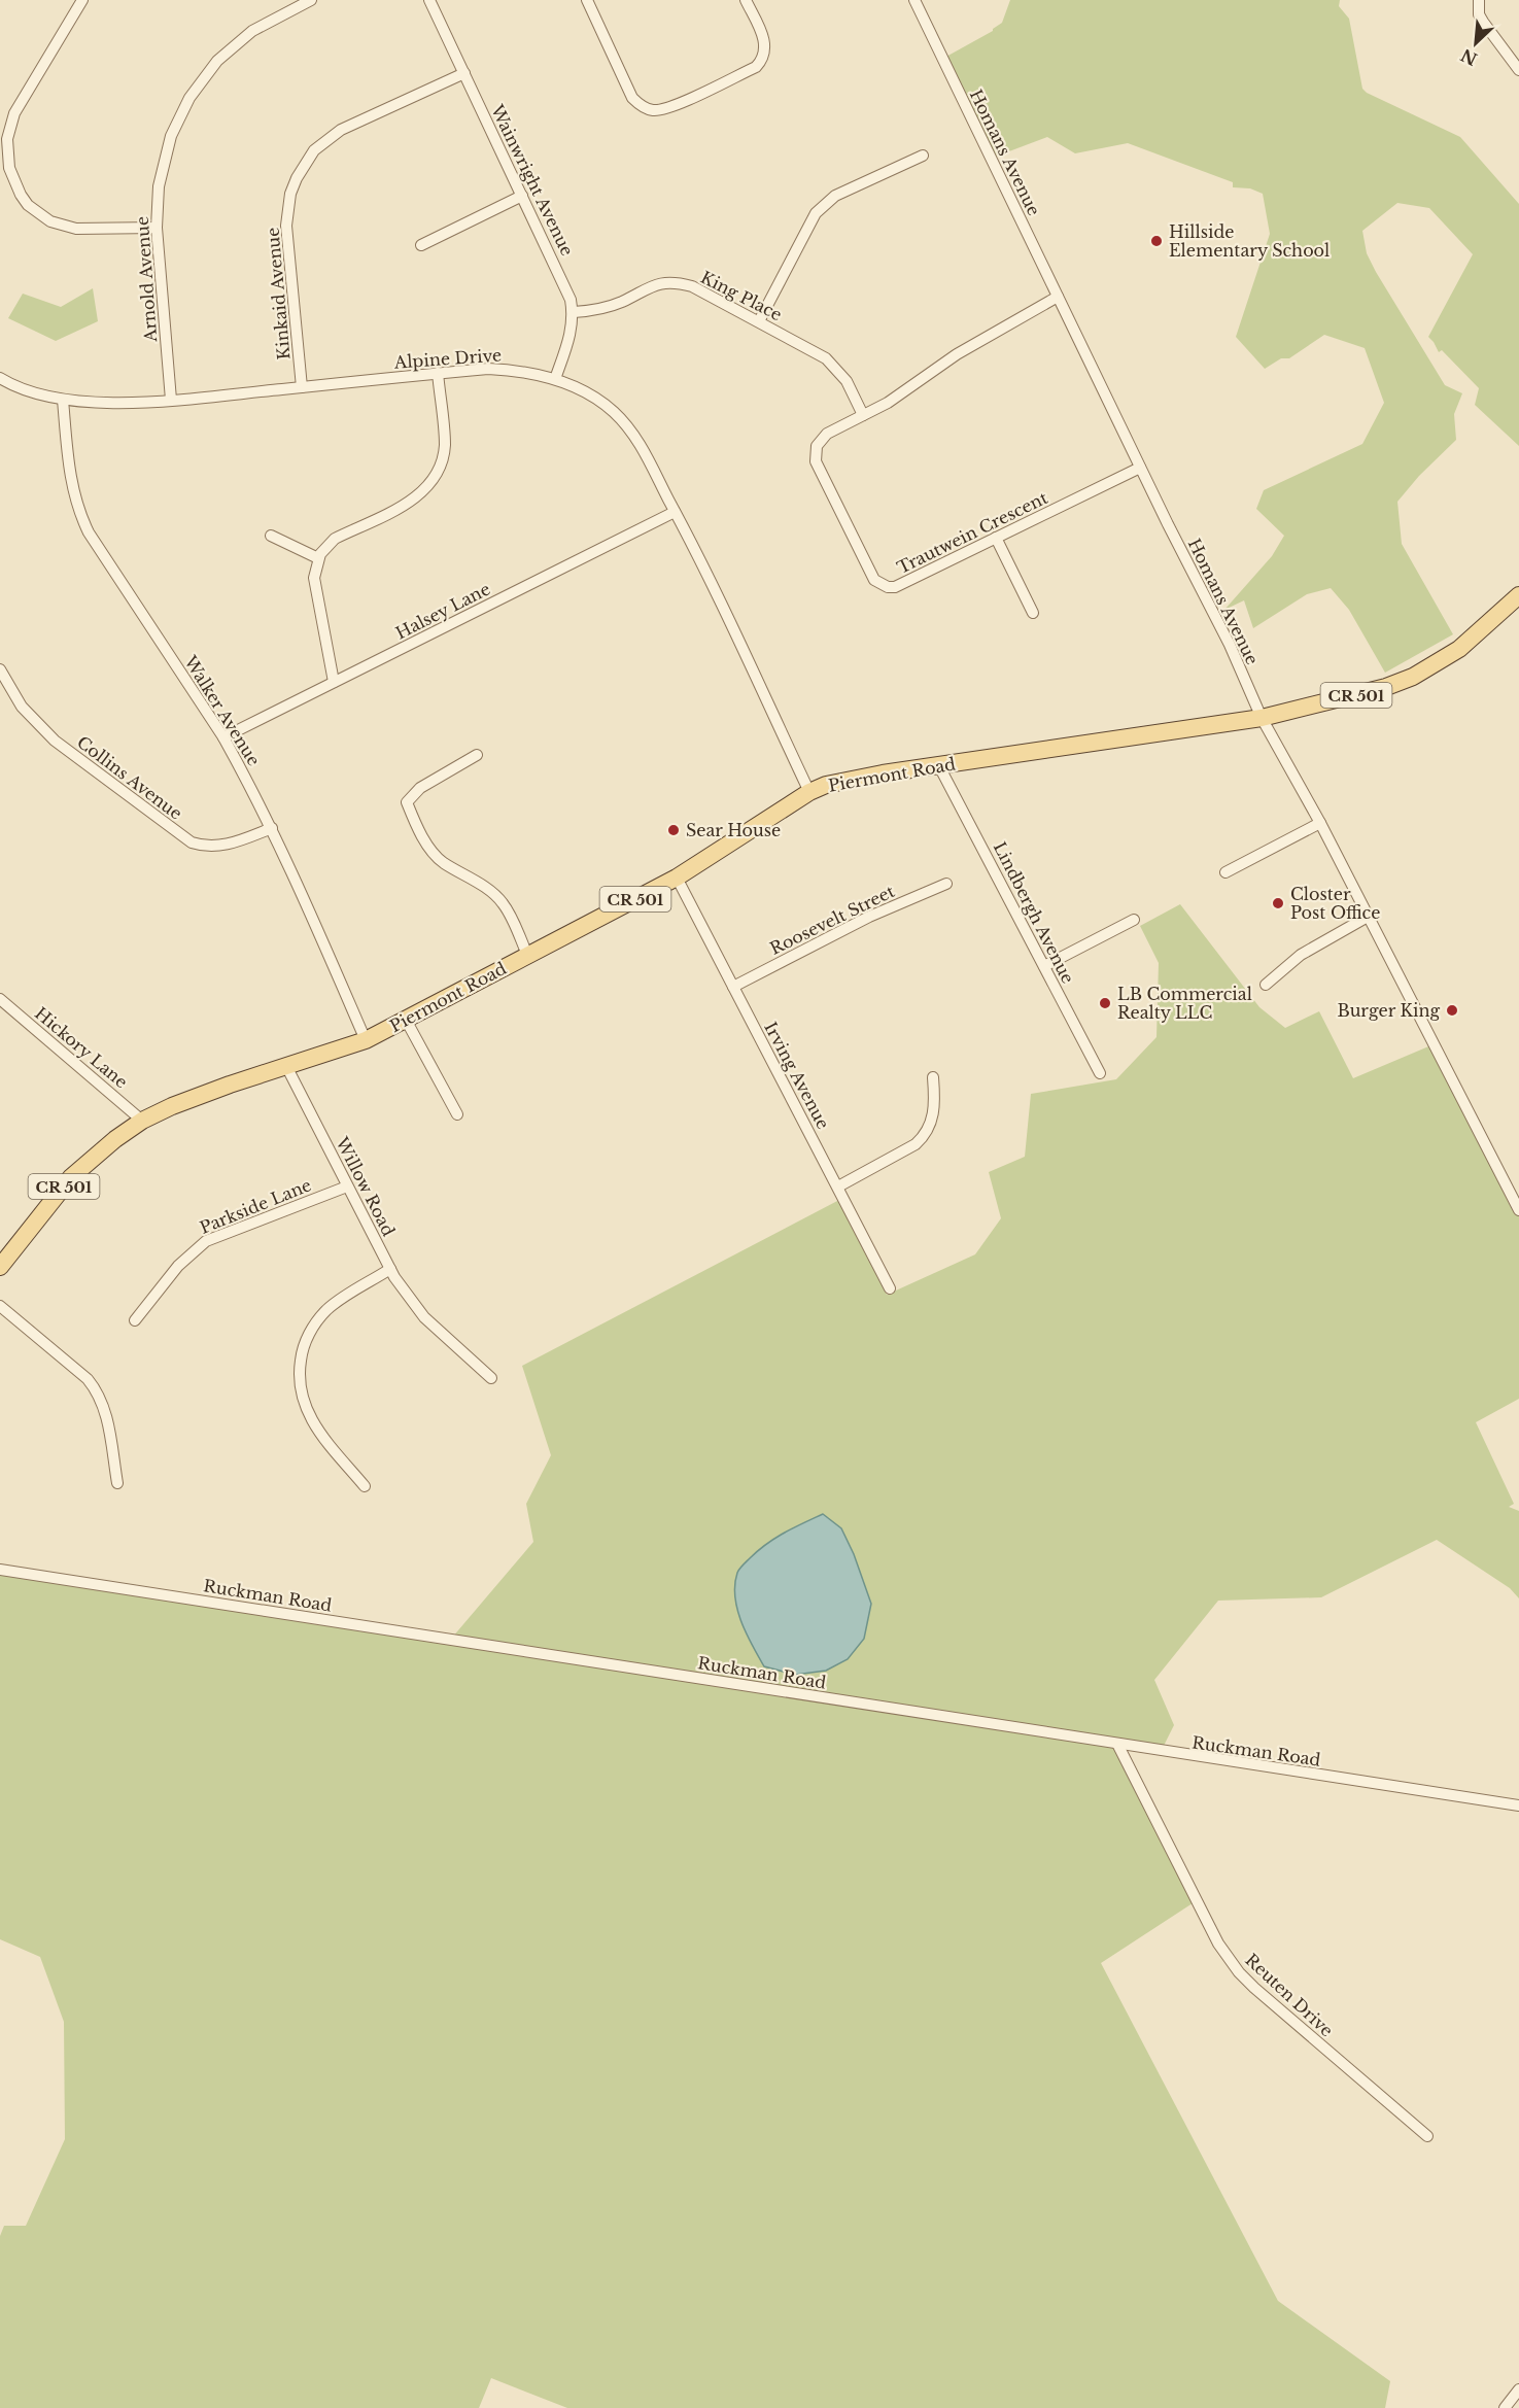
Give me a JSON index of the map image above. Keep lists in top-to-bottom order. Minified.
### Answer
{"streets":{"main road":["CR 501","Piermont Road"],"street":["Homans Avenue","Wainwright Avenue","Arnold Avenue","Kinkaid Avenue","King Place","Alpine Drive","Trautwein Crescent","Halsey Lane","Walker Avenue","Collins Avenue","Lindbergh Avenue","Roosevelt Street","Hickory Lane","Irving Avenue","Willow Road","Parkside Lane","Ruckman Road","Reuten Drive"]},"crossings":[["Homans Avenue","Trautwein Crescent"],["Homans Avenue","Piermont Road"],["Wainwright Avenue","Kinkaid Avenue"],["Wainwright Avenue","King Place"],["Wainwright Avenue","Alpine Drive"],["Arnold Avenue","Alpine Drive"],["Kinkaid Avenue","Alpine Drive"],["King Place","Trautwein Crescent"],["Alpine Drive","Halsey Lane"],["Alpine Drive","Walker Avenue"],["Alpine Drive","Piermont Road"],["Halsey Lane","Walker Avenue"],["Walker Avenue","Piermont Road"],["Walker Avenue","Collins Avenue"],["Piermont Road","Lindbergh Avenue"],["Piermont Road","Hickory Lane"],["Piermont Road","Irving Avenue"],["Piermont Road","Willow Road"],["Roosevelt Street","Irving Avenue"],["Willow Road","Parkside Lane"],["Ruckman Road","Reuten Drive"]],"places":["Hillside Elementary School","Sear House","Closter Post Office","LB Commercial Realty LLC","Burger King"],"north":"bottom left"}
